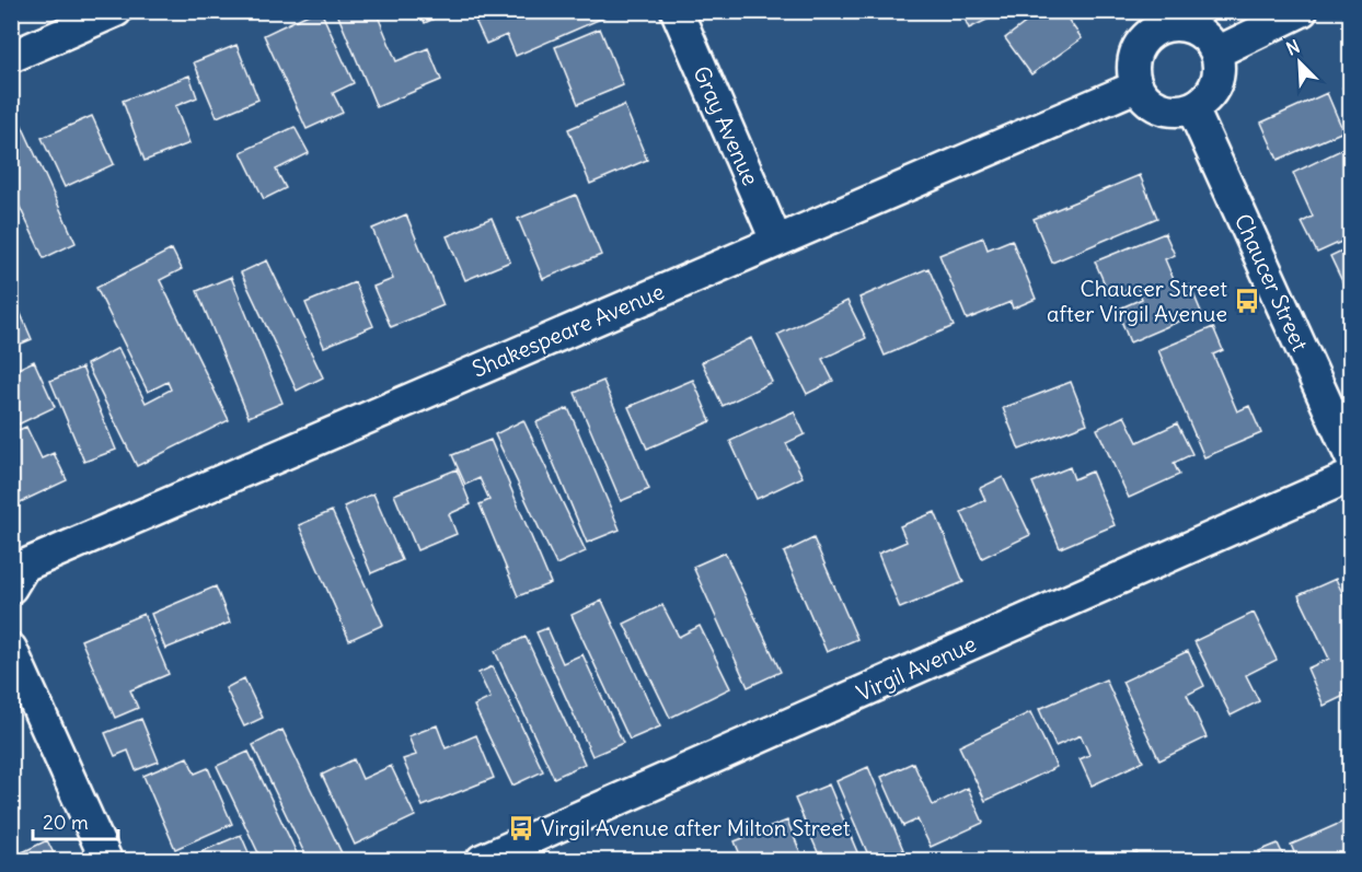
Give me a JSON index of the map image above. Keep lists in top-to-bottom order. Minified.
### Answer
{"streets":{"street":["Gray Avenue","Chaucer Street","Shakespeare Avenue","Virgil Avenue"]},"crossings":[["Gray Avenue","Shakespeare Avenue"],["Chaucer Street","Shakespeare Avenue"]],"places":{"bus stop":["Chaucer Street after Virgil Avenue","Virgil Avenue after Milton Street"]},"scale_bar":"20 m","north":"top left"}
